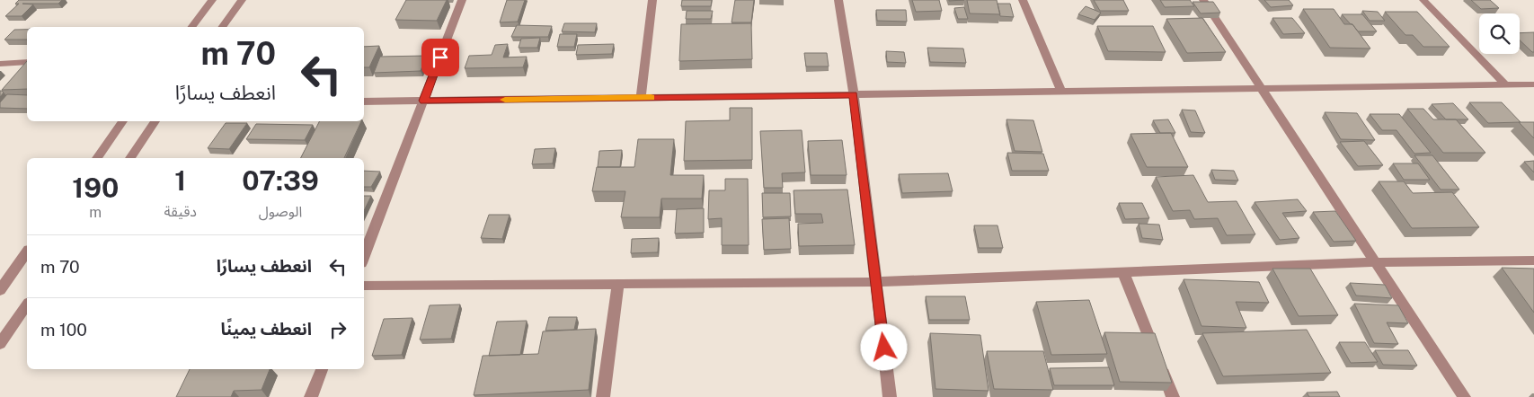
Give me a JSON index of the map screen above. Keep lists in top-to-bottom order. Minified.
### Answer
{"page":{"turn":["70 m","انعطف يسارًا"],"eta":["07:39","الوصول","1","دقيقة","190","m"],"list":[{"name":"انعطف يسارًا","value":"70 m"},{"name":"انعطف يمينًا","value":"100 m"}]}}
